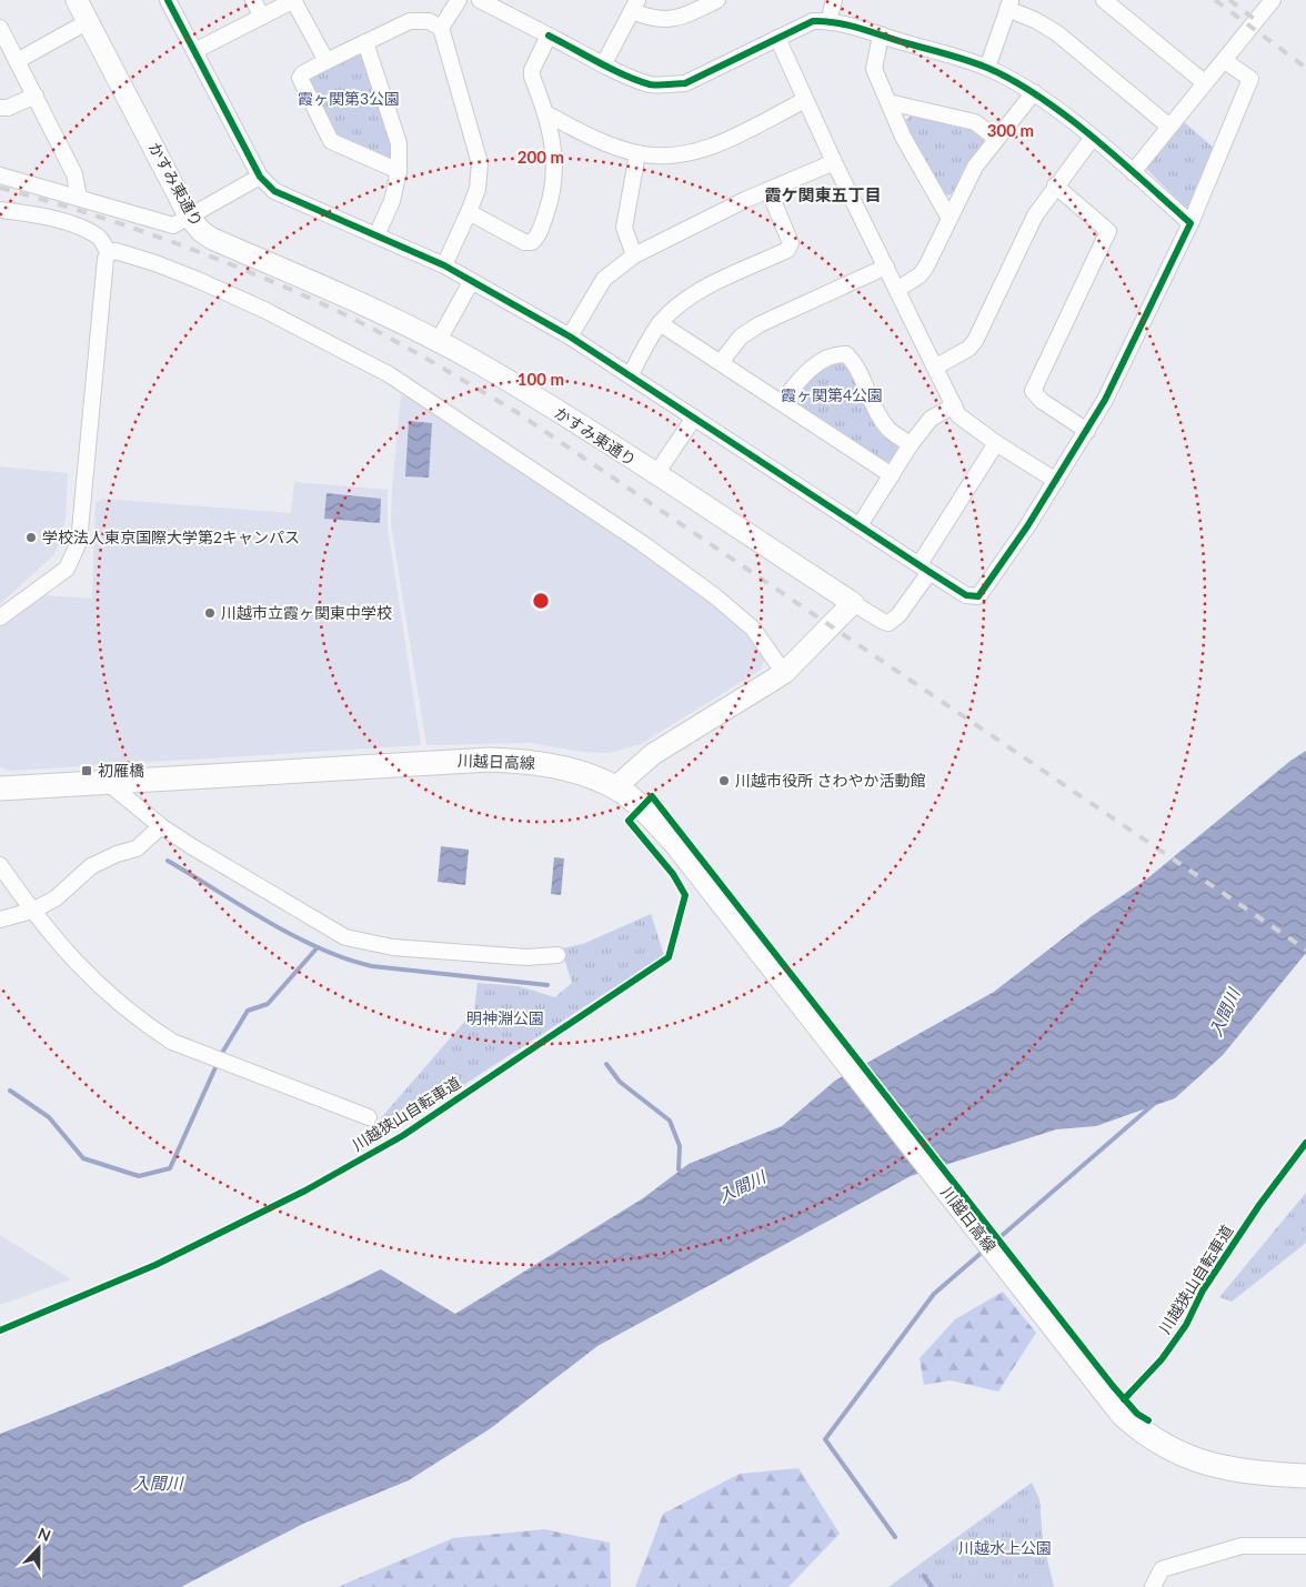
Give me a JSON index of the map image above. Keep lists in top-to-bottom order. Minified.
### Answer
{"streets":{"main road":["川越日高線"],"street":["かすみ東通り"],"cycle path":["川越狭山自転車道"]},"districts":["霞ケ関東五丁目"],"water":["入間川"],"parks":["霞ヶ関第3公園","霞ヶ関第4公園","明神淵公園","川越水上公園"],"places":{"other":["学校法人東京国際大学第2キャンパス","川越市立霞ヶ関東中学校","川越市役所 さわやか活動館"],"transit":["初雁橋"]},"north":"top","rings":["300 m","200 m","100 m"]}
